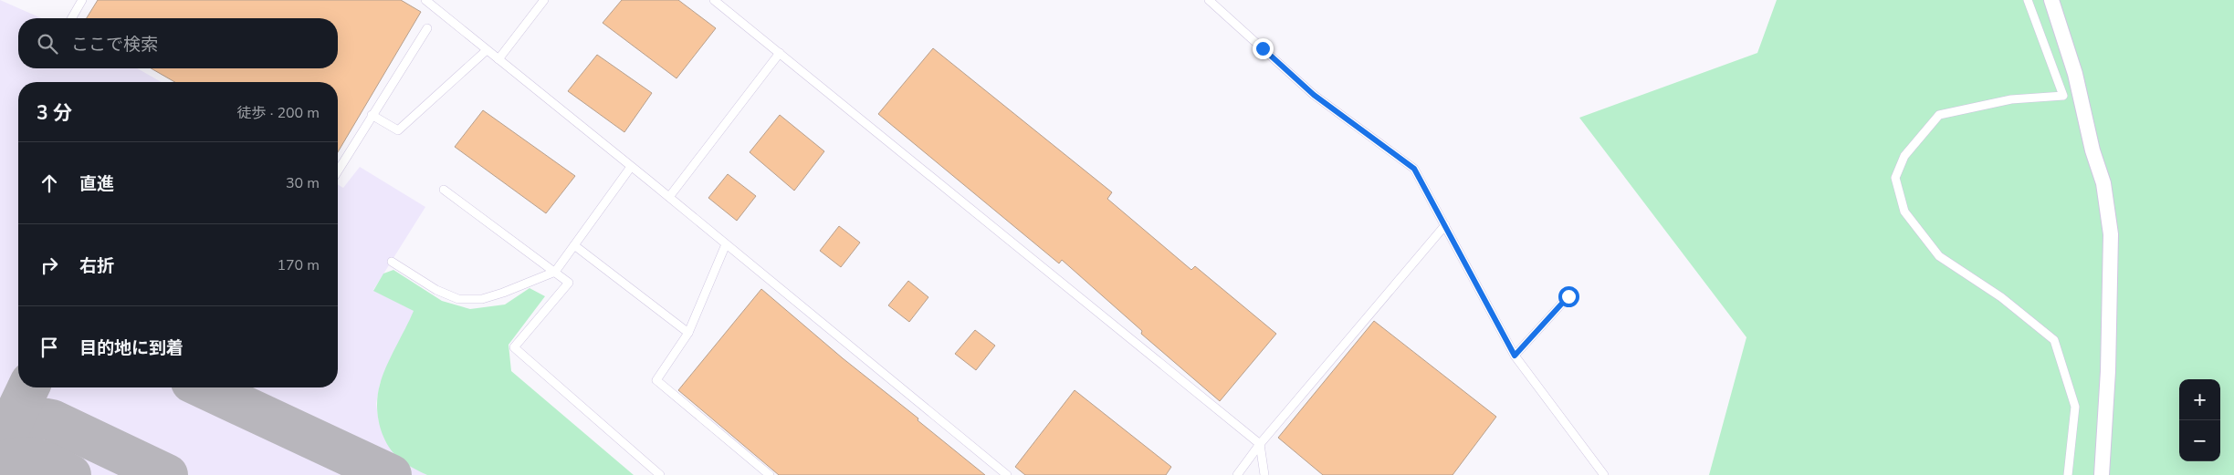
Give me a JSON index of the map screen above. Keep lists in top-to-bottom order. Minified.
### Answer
{"page":{"search":"ここで検索","heading":["3 分","徒歩 · 200 m"],"list":[["直進","30 m"],["右折","170 m"],"目的地に到着"],"map_buttons":["+","−"]}}
